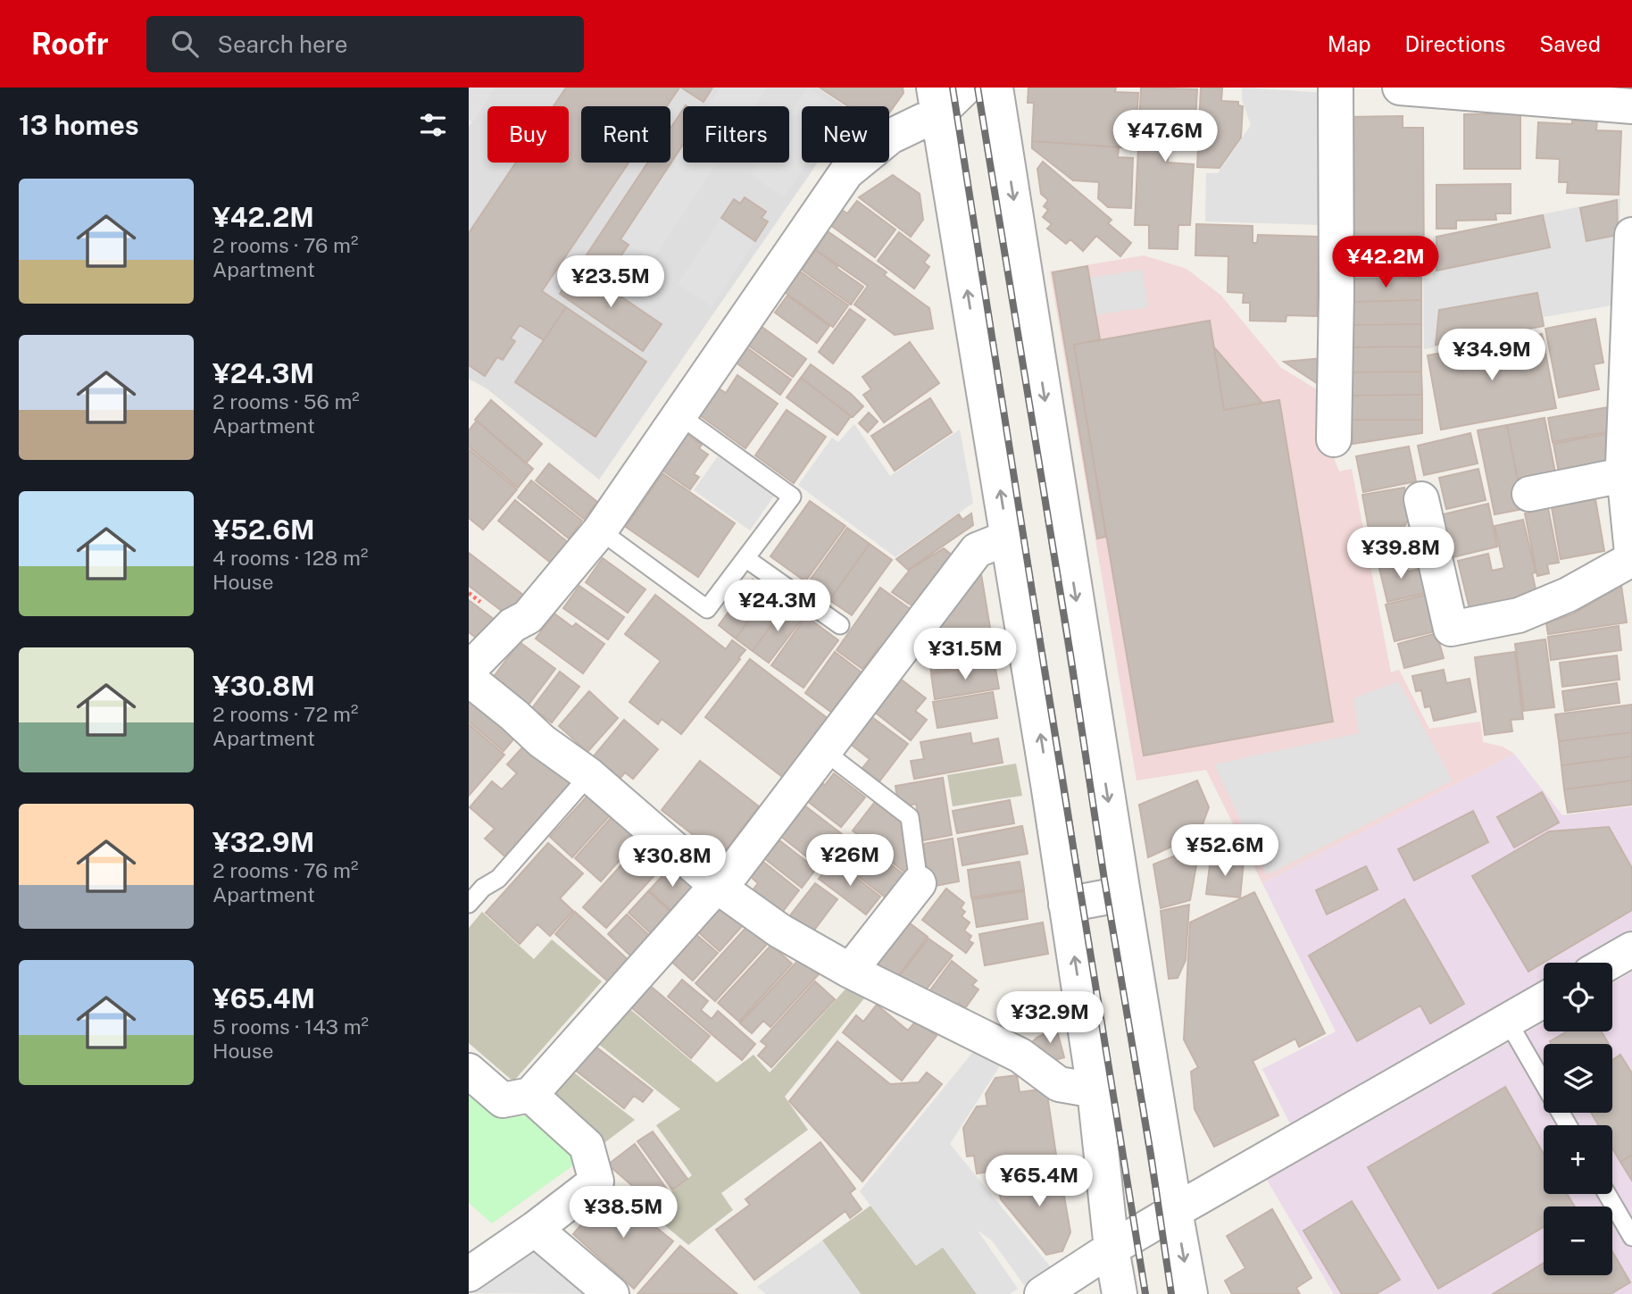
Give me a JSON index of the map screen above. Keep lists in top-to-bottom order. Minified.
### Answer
{"page":{"header":"Roofr","search":"Search here","nav":["Map","Directions","Saved"],"heading":"13 homes","chip":["Buy","Rent","Filters","New"],"price":["¥47.6M","¥42.2M","¥23.5M","¥34.9M","¥39.8M","¥24.3M","¥31.5M","¥52.6M","¥26M","¥30.8M","¥32.9M","¥65.4M","¥38.5M"],"list":[{"name":"¥42.2M","note":"2 rooms · 76 m² · Apartment"},{"name":"¥24.3M","note":"2 rooms · 56 m² · Apartment"},{"name":"¥52.6M","note":"4 rooms · 128 m² · House"},{"name":"¥30.8M","note":"2 rooms · 72 m² · Apartment"},{"name":"¥32.9M","note":"2 rooms · 76 m² · Apartment"},{"name":"¥65.4M","note":"5 rooms · 143 m² · House"}],"map_buttons":["+","−"]}}
